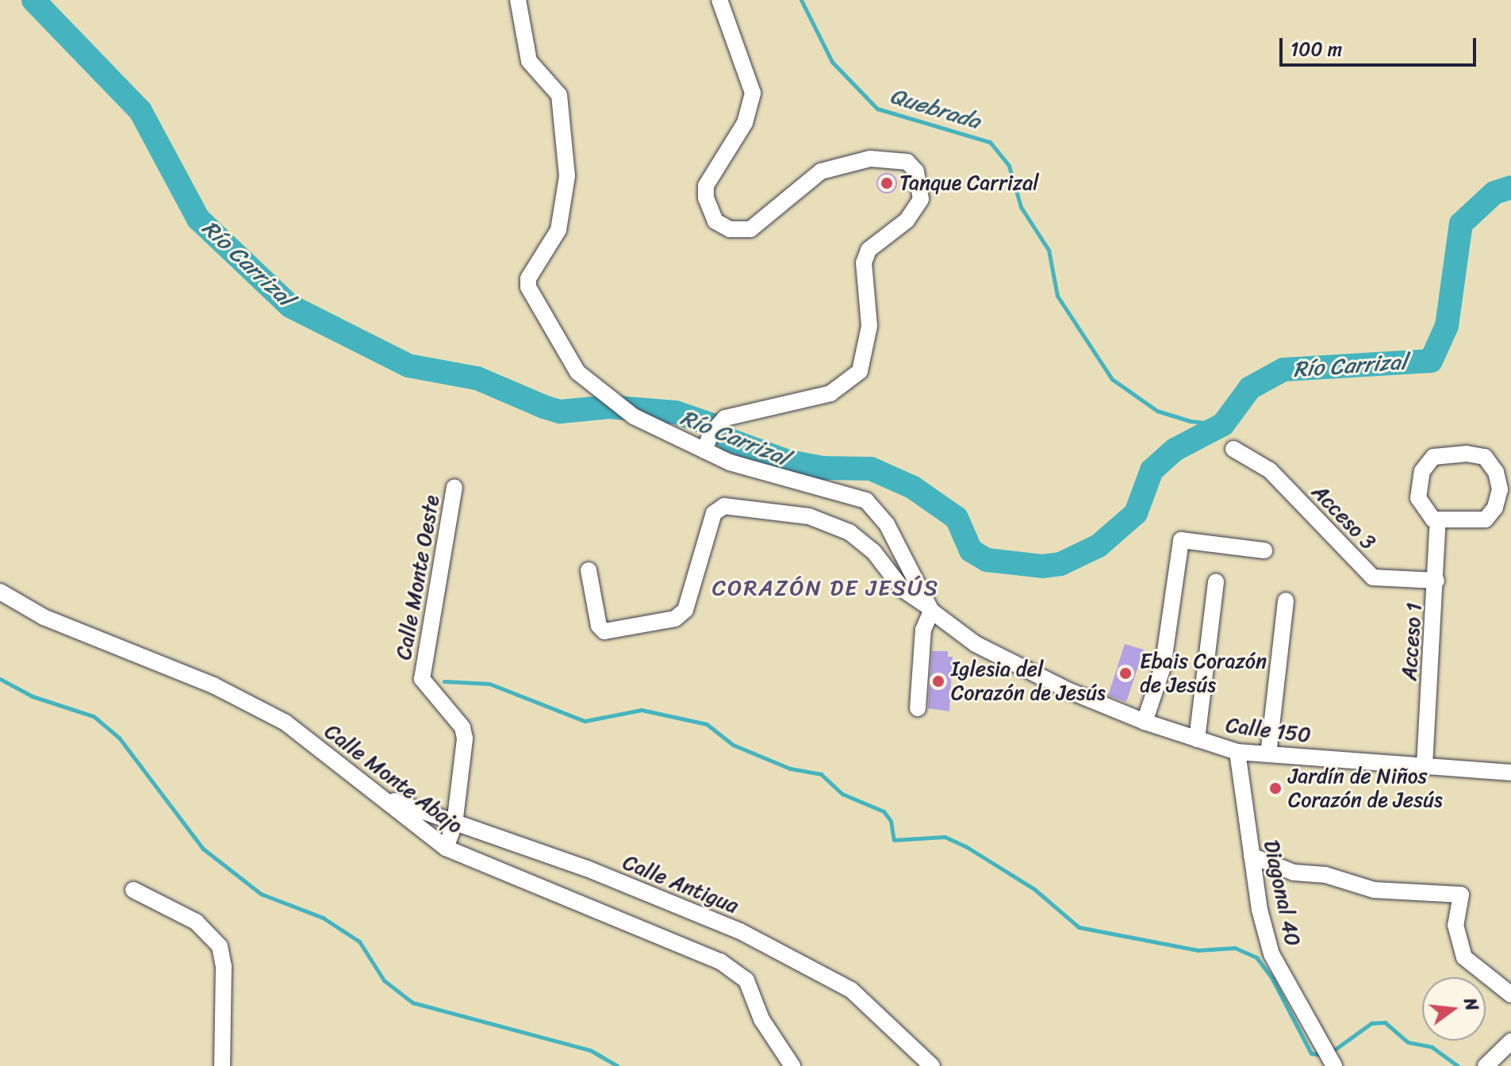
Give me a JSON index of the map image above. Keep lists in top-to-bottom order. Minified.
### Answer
{"streets":{"street":["Acceso 3","Calle Monte Oeste","Acceso 1","Calle 150","Calle Monte Abajo","Calle Antigua","Diagonal 40"]},"crossings":[["Acceso 3","Acceso 1"],["Calle Monte Oeste","Calle Monte Abajo"],["Calle Monte Oeste","Calle Antigua"],["Acceso 1","Calle 150"],["Calle 150","Diagonal 40"],["Calle Monte Abajo","Calle Antigua"]],"districts":["CORAZÓN DE JESÚS"],"water":["Quebrada","Río Carrizal"],"places":["Tanque Carrizal","Ebais Corazón de Jesús","Iglesia del Corazón de Jesús","Jardín de Niños Corazón de Jesús"],"scale_bar":"100 m","north":"right"}
